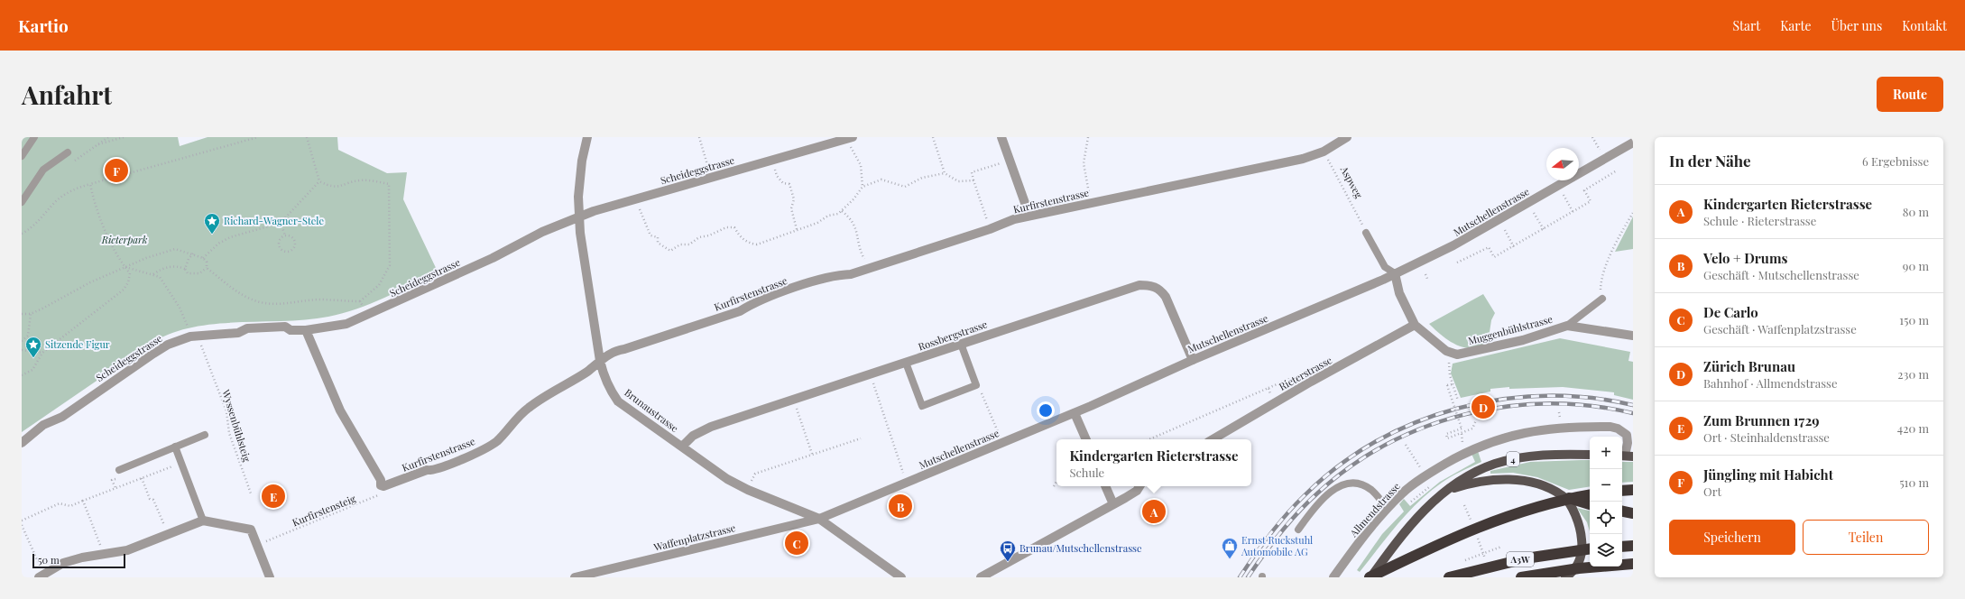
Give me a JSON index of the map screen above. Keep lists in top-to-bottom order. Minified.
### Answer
{"streets":{"highway":["A3W"],"main road":["4"],"street":["Scheideggstrasse","Kurfirstenstrasse","Mutschellenstrasse","Muggenbühlstrasse","Rossbergstrasse","Rieterstrasse","Brunaustrasse","Allmendstrasse","Waffenplatzstrasse"],"path":["Aspweg","Wyssenbühlsteig","Kurfirstensteig"]},"crossings":[["Scheideggstrasse","Kurfirstenstrasse"],["Scheideggstrasse","Brunaustrasse"],["Kurfirstenstrasse","Brunaustrasse"],["Mutschellenstrasse","Muggenbühlstrasse"],["Mutschellenstrasse","Rossbergstrasse"],["Mutschellenstrasse","Brunaustrasse"],["Mutschellenstrasse","Waffenplatzstrasse"],["Muggenbühlstrasse","Rieterstrasse"],["Rossbergstrasse","Brunaustrasse"],["Brunaustrasse","Waffenplatzstrasse"]],"parks":["Rieterpark"],"places":{"place":["Richard-Wagner-Stele","Sitzende Figur"],"shop":["Ernst Ruckstuhl Automobile AG"],"bus stop":["Brunau/Mutschellenstrasse"]},"scale_bar":"50 m","north":"left","page":{"header":"Kartio","nav":["Start","Karte","Über uns","Kontakt"],"buttons":["Route",["Speichern","Teilen"]],"title":"Anfahrt","heading":["In der Nähe","6 Ergebnisse"],"pins":["F","D","E","B","A","C"],"list":[{"mark":"A","name":"Kindergarten Rieterstrasse","note":"Schule · Rieterstrasse","value":"80 m"},{"mark":"B","name":"Velo + Drums","note":"Geschäft · Mutschellenstrasse","value":"90 m"},{"mark":"C","name":"De Carlo","note":"Geschäft · Waffenplatzstrasse","value":"150 m"},{"mark":"D","name":"Zürich Brunau","note":"Bahnhof · Allmendstrasse","value":"230 m"},{"mark":"E","name":"Zum Brunnen 1729","note":"Ort · Steinhaldenstrasse","value":"420 m"},{"mark":"F","name":"Jüngling mit Habicht","note":"Ort","value":"510 m"}],"map_buttons":["+","−"],"popup":["Kindergarten Rieterstrasse","Schule"],"scale":"50 m"}}
